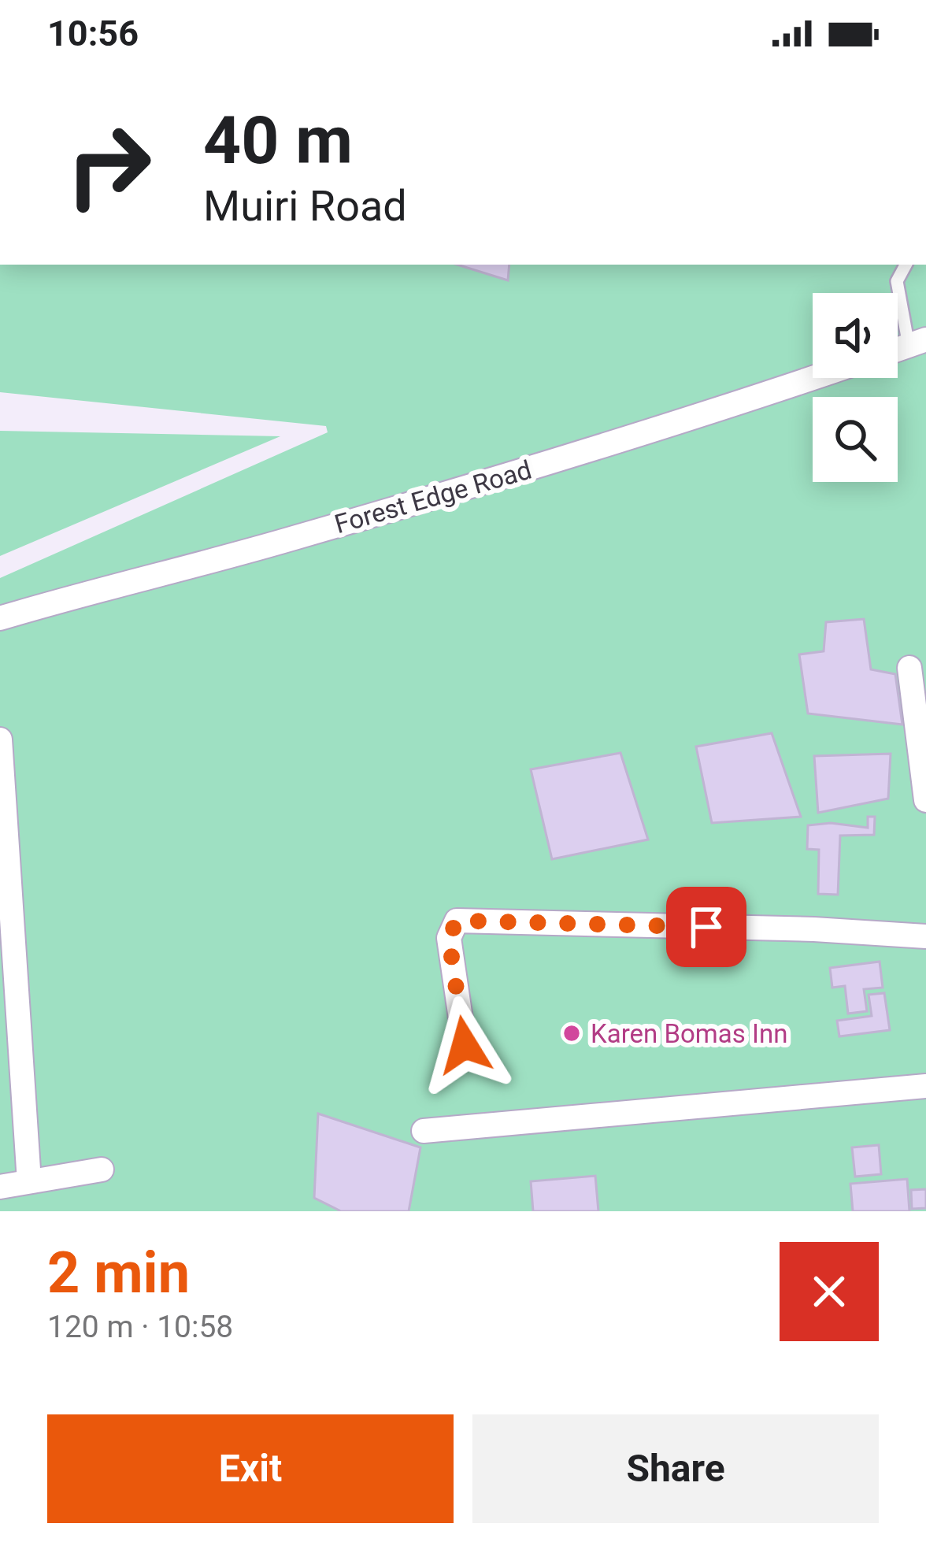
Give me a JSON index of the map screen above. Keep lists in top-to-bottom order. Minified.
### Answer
{"streets":{"street":["Forest Edge Road"]},"places":["Karen Bomas Inn"],"page":{"status":"10:56","turn":["40 m","Muiri Road"],"heading":["2 min","120 m · 10:58"],"buttons":["Exit","Share"]}}
